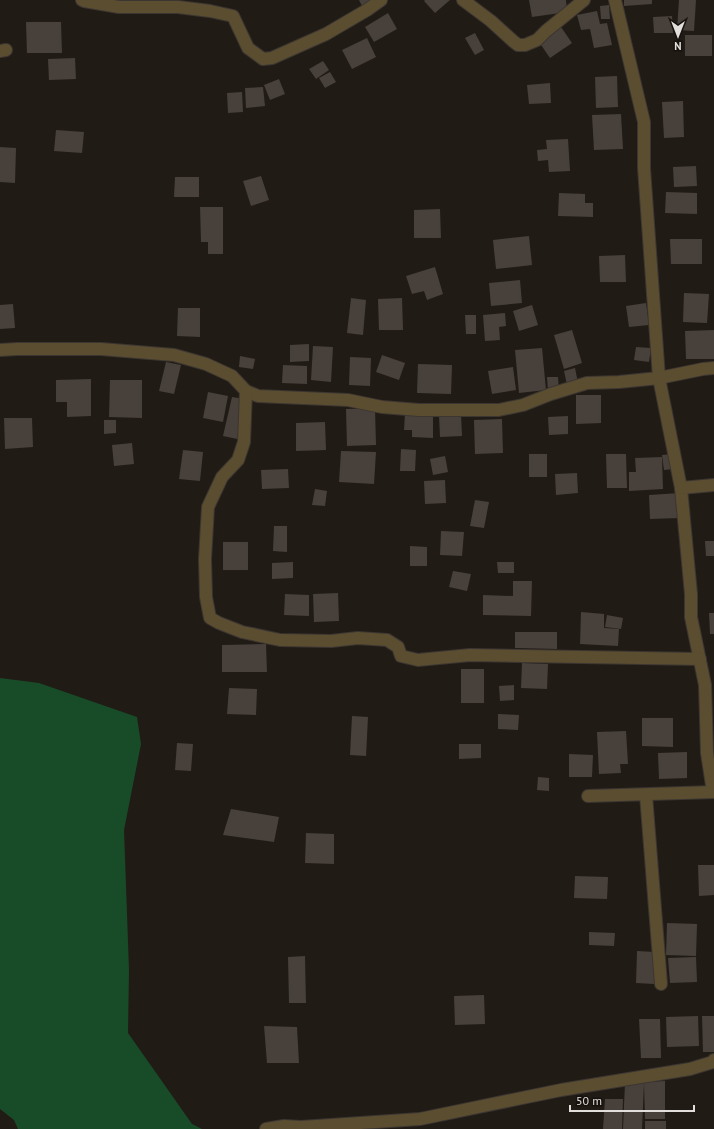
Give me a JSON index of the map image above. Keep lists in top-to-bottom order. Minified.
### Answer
{"scale_bar":"50 m","north":"bottom"}
